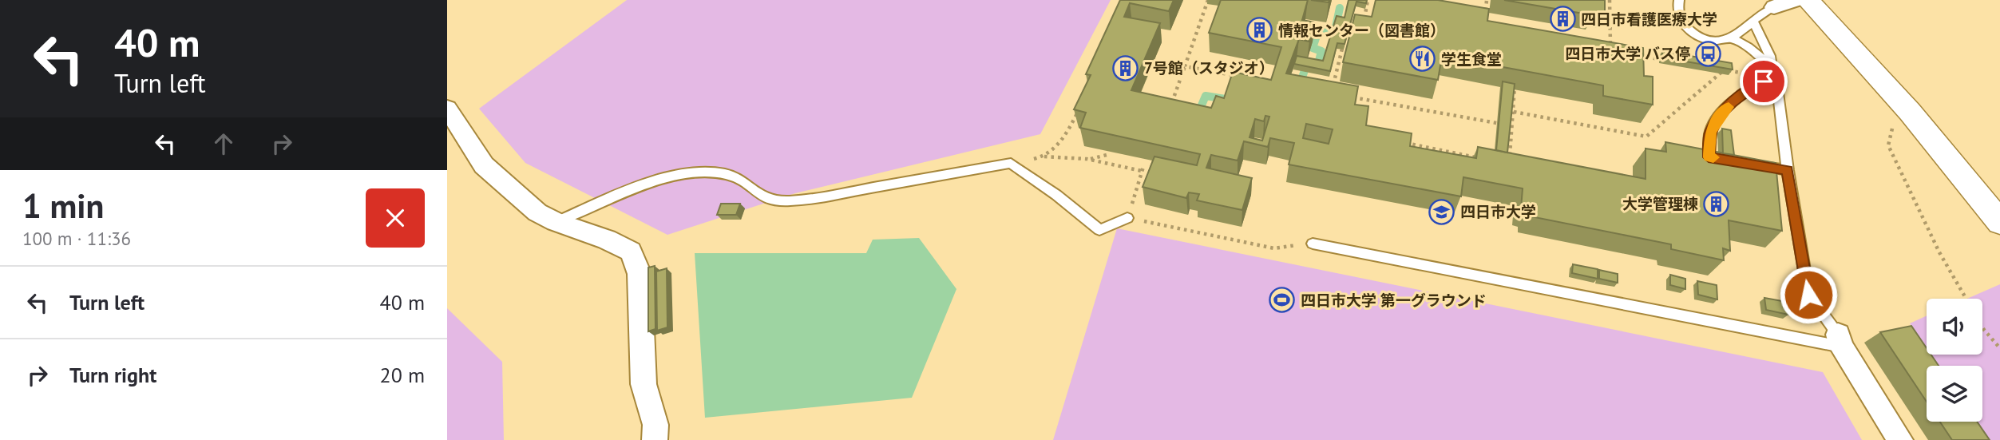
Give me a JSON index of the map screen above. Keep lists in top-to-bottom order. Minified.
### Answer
{"places":{"building":["四日市看護医療大学","情報センター（図書館）","7号館（スタジオ）","大学管理棟"],"bus stop":["四日市大学 バス停"],"restaurant":["学生食堂"],"school or university":["四日市大学"],"sports":["四日市大学 第一グラウンド"]},"page":{"turn":["40 m","Turn left"],"heading":["1 min","100 m · 11:36"],"list":[{"name":"Turn left","value":"40 m"},{"name":"Turn right","value":"20 m"}]}}
